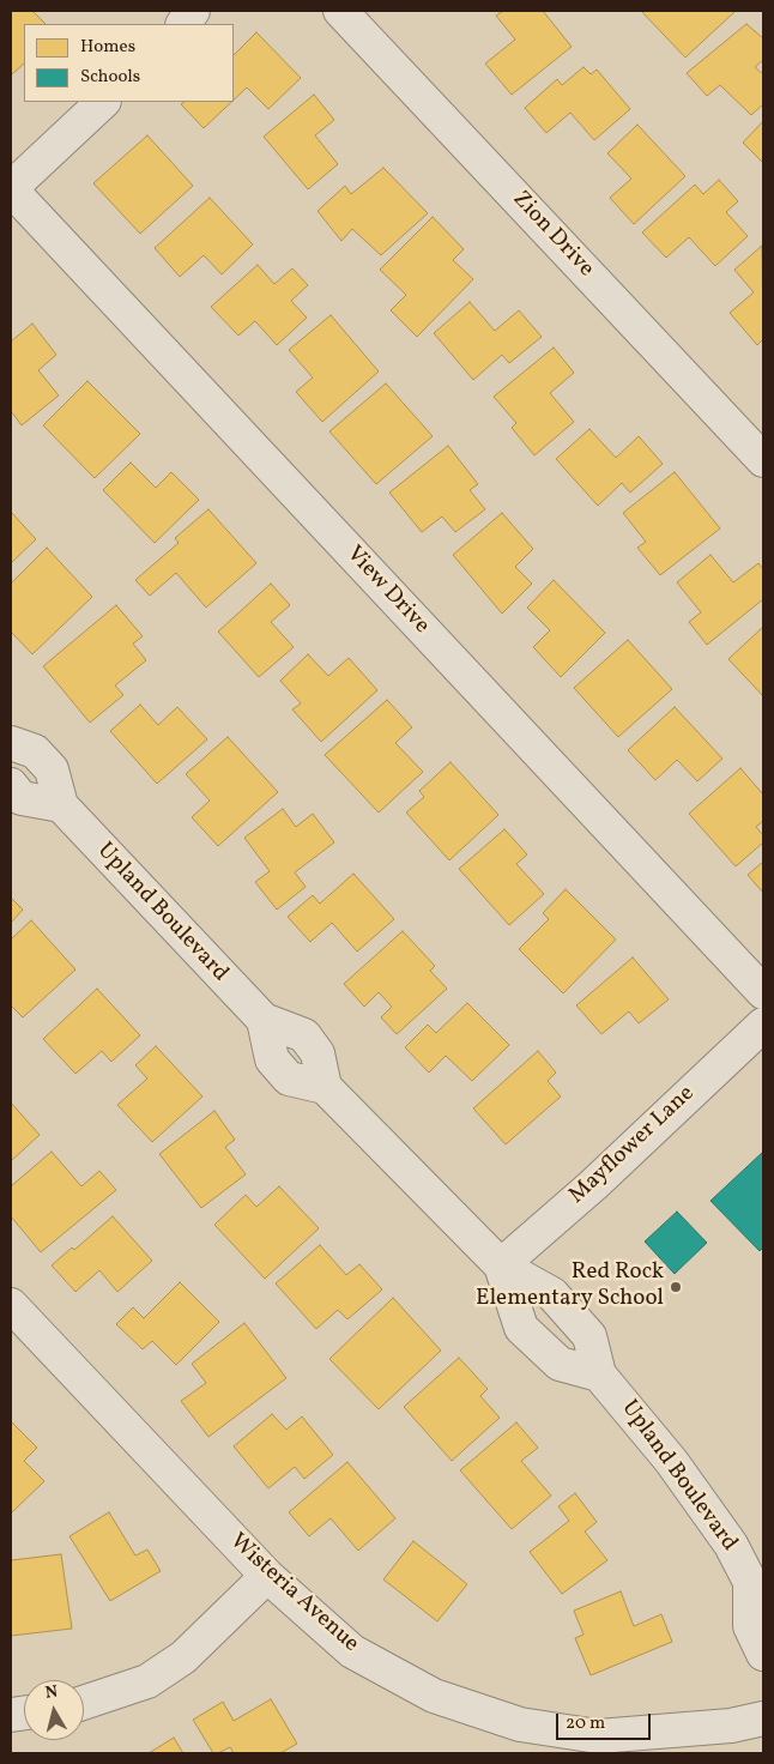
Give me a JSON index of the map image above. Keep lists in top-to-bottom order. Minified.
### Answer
{"streets":{"street":["Zion Drive","View Drive","Upland Boulevard","Mayflower Lane","Wisteria Avenue"]},"crossings":[["Upland Boulevard","Mayflower Lane"]],"places":["Red Rock Elementary School"],"legend":["Homes","Schools"],"scale_bar":"20 m","north":"top"}
